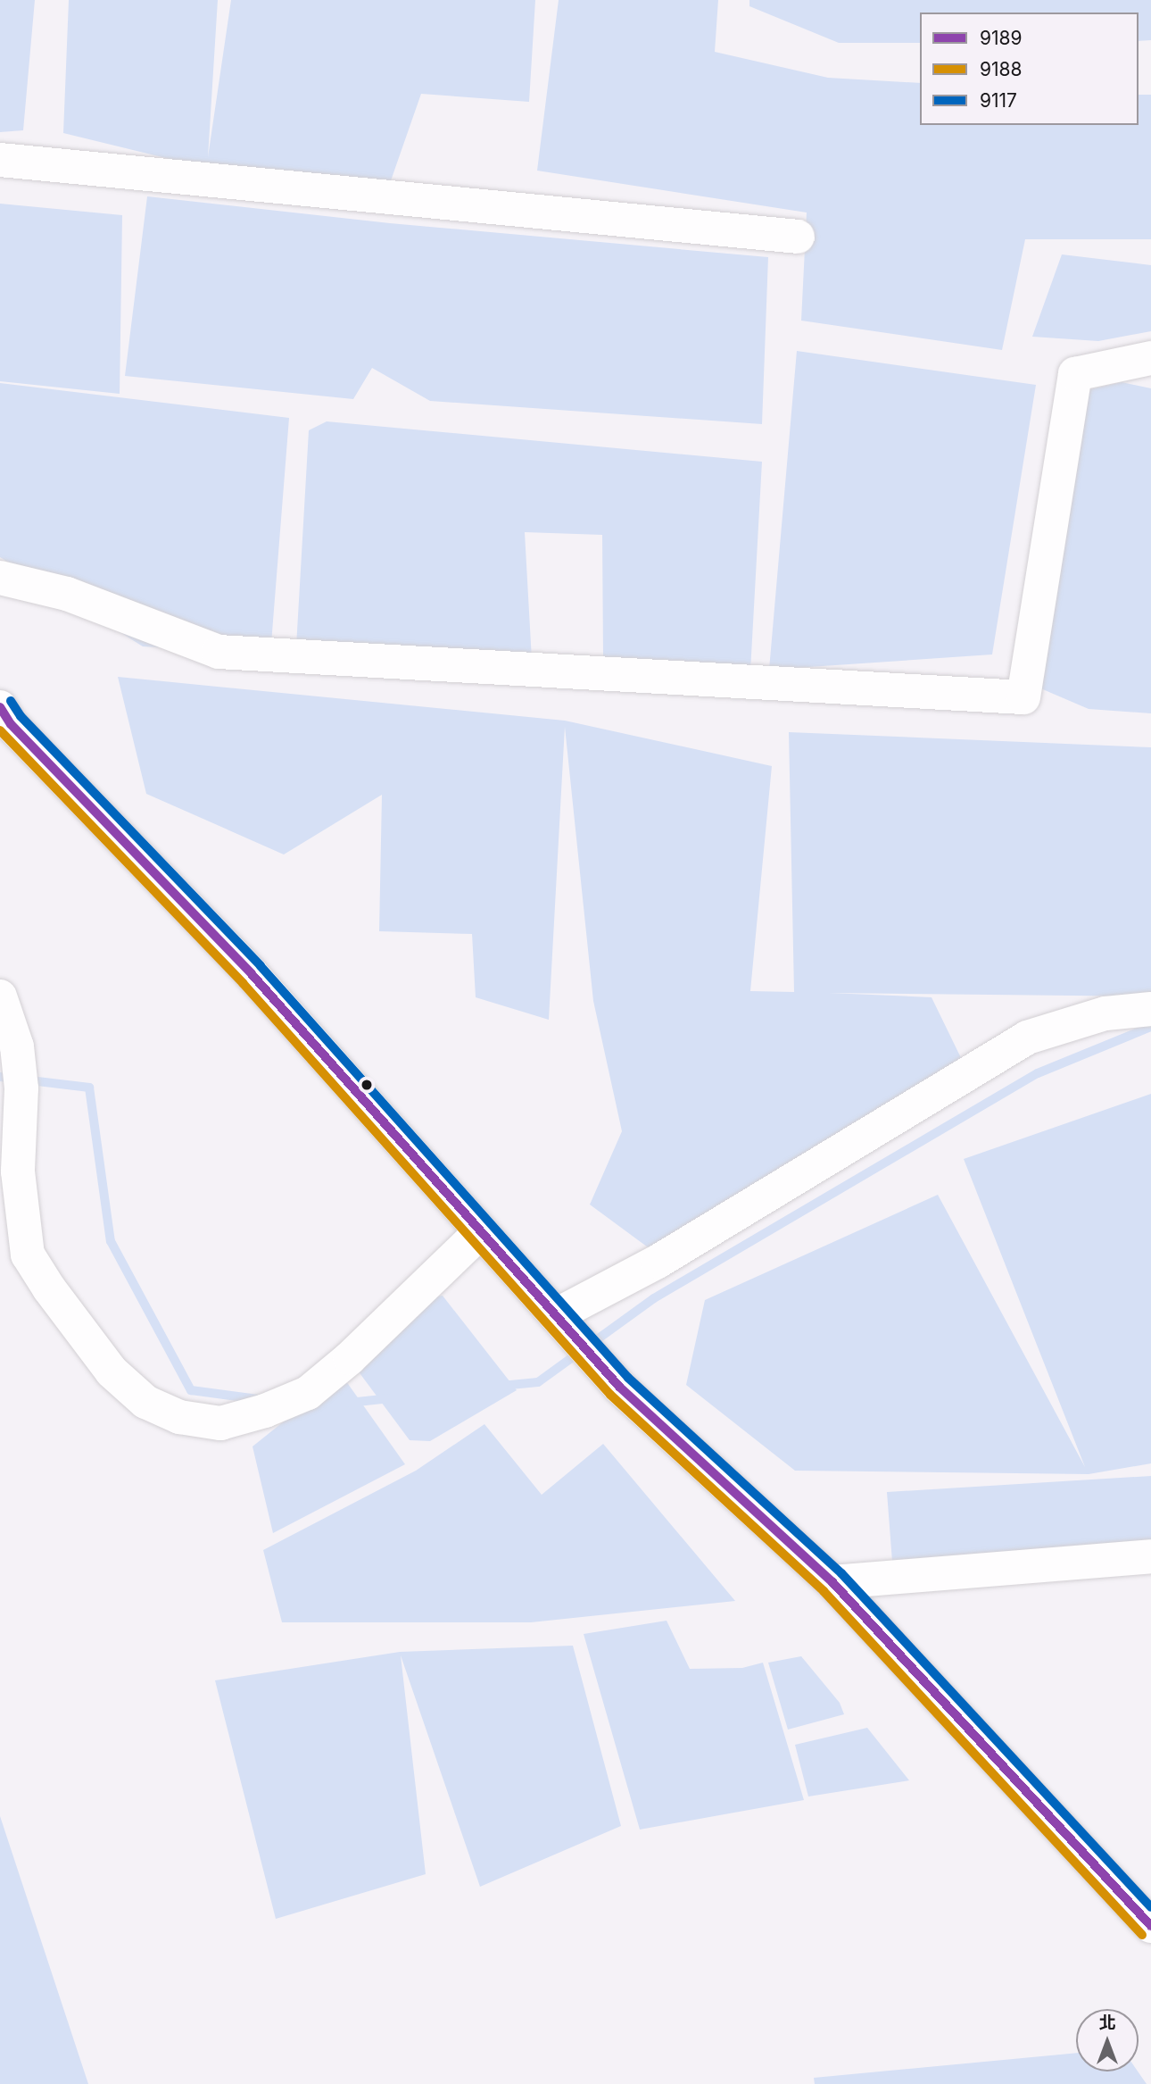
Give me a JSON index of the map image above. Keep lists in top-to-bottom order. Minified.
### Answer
{"lines":["transit line 9117","transit line 9189","transit line 9188"],"legend":["9189","9188","9117"],"north":"top"}
